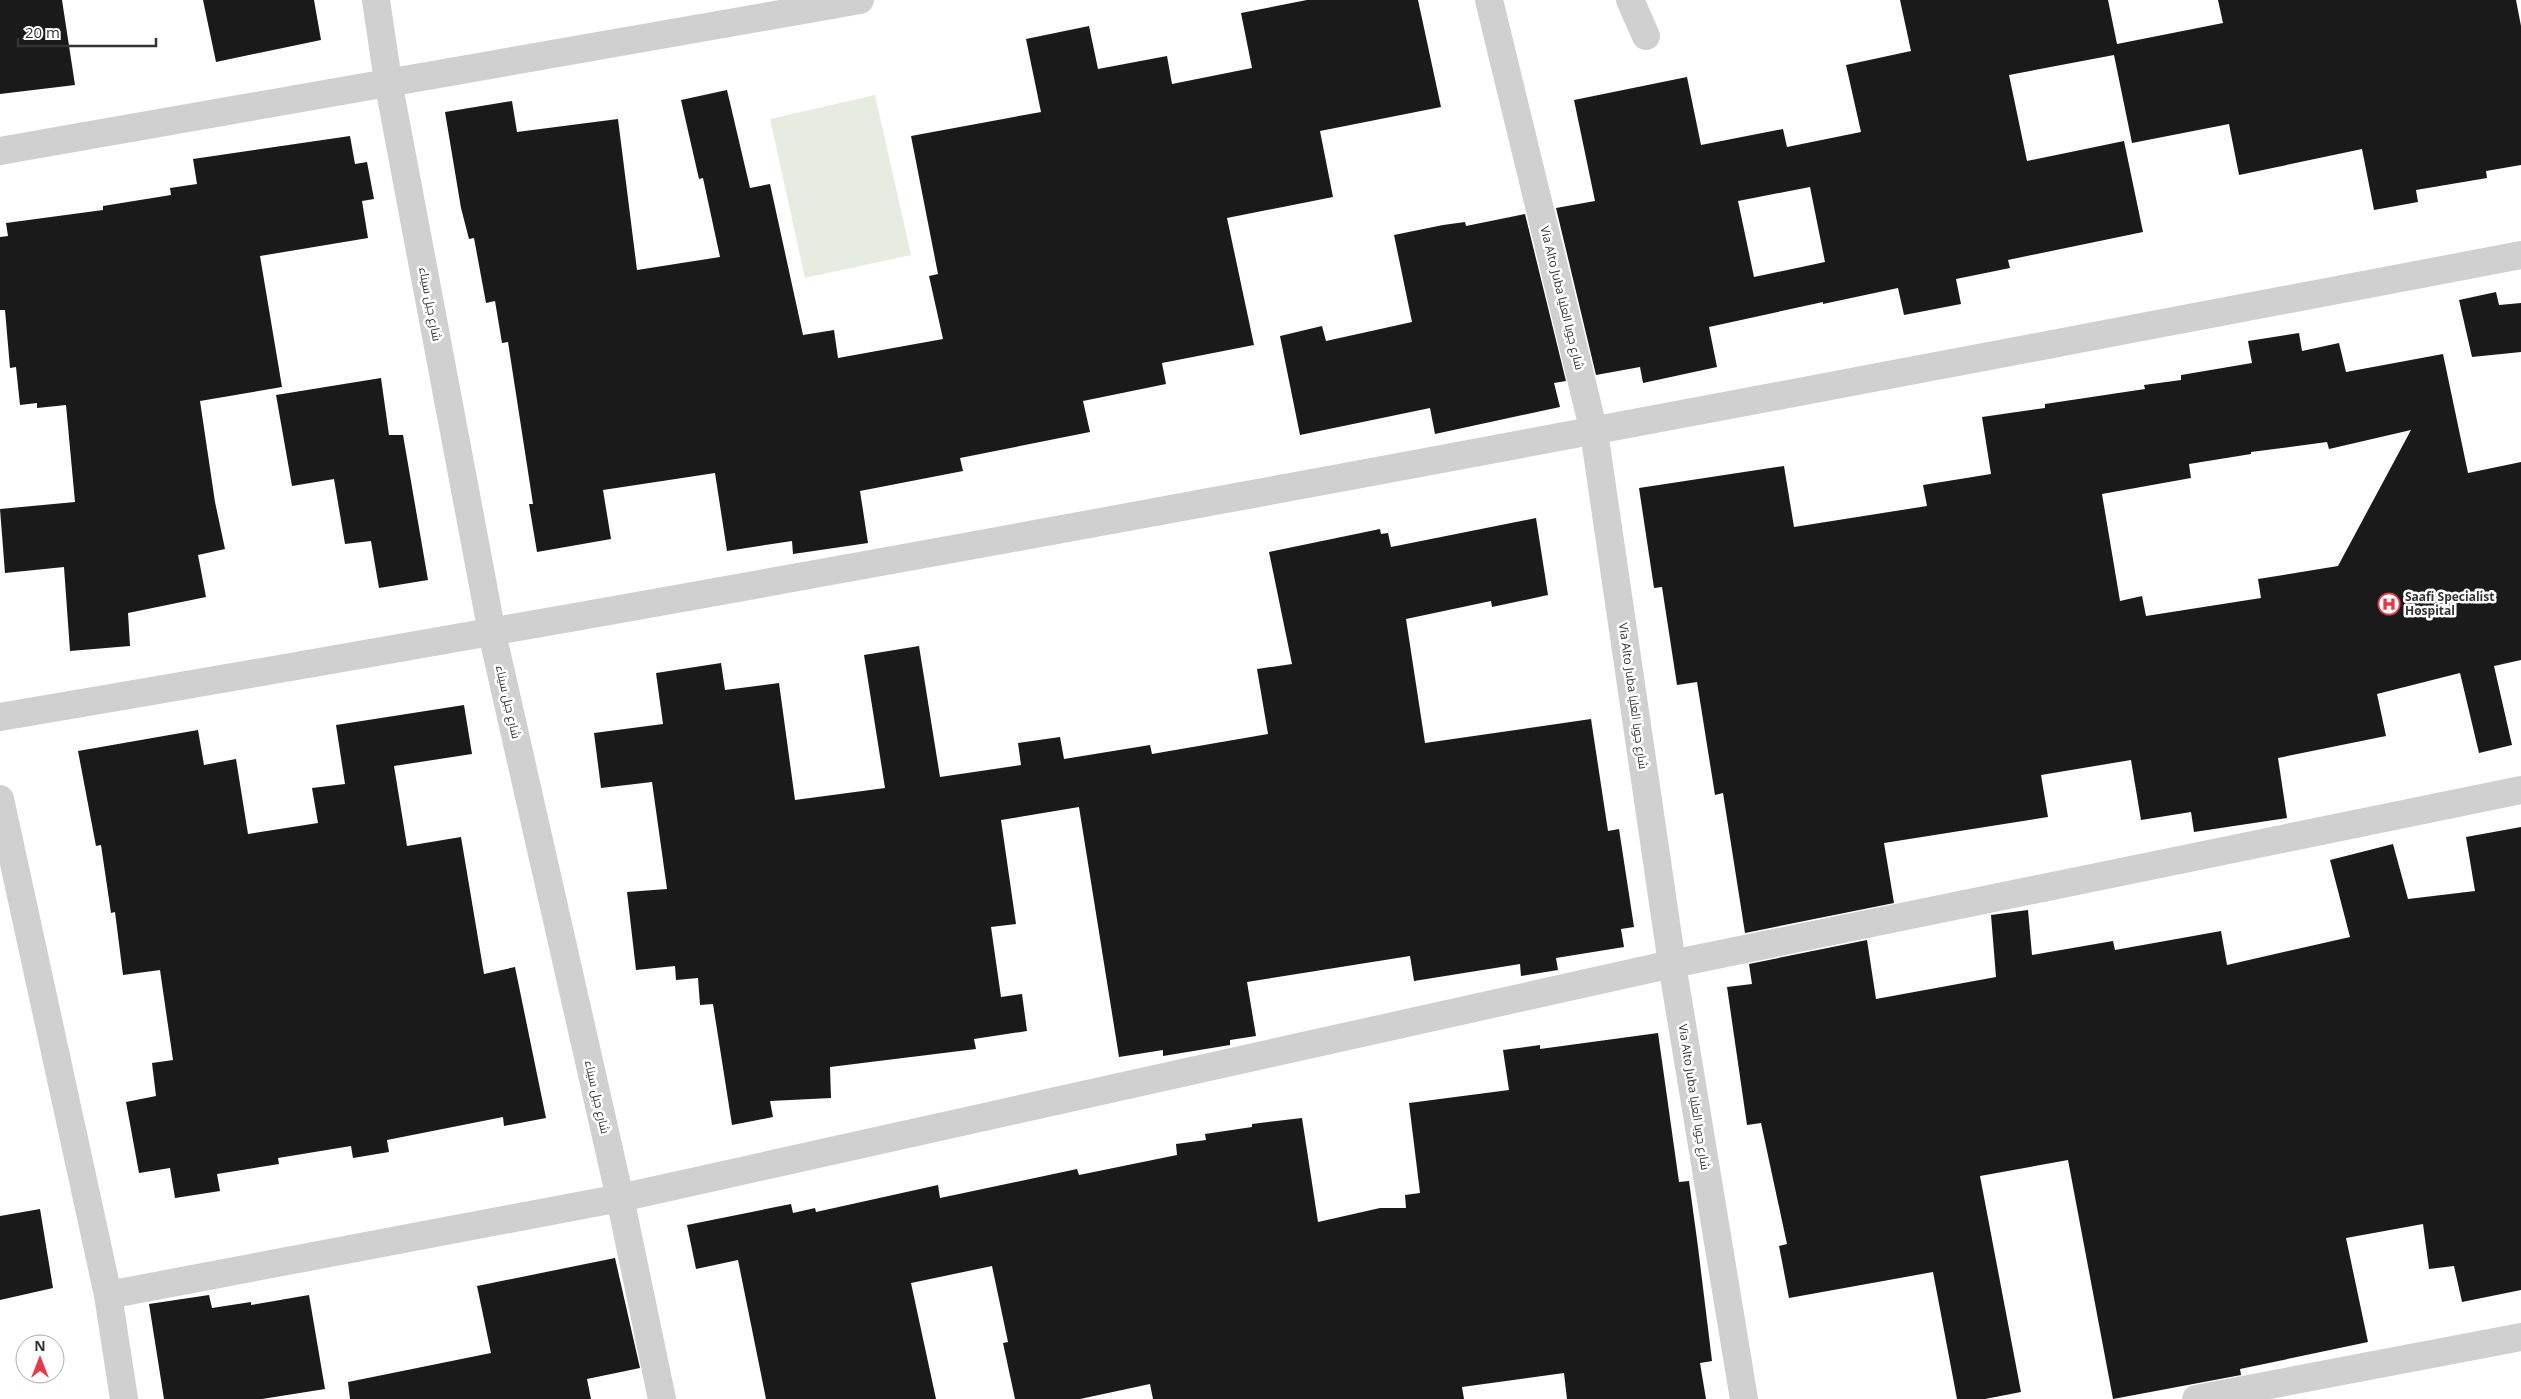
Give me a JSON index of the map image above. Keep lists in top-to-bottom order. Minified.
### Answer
{"streets":{"street":["Via Alto Juba شارع جوبا العليا","شارع جبل سيناء"]},"places":{"hospital":["Saafi Specialist Hospital"]},"scale_bar":"20 m","north":"top"}
